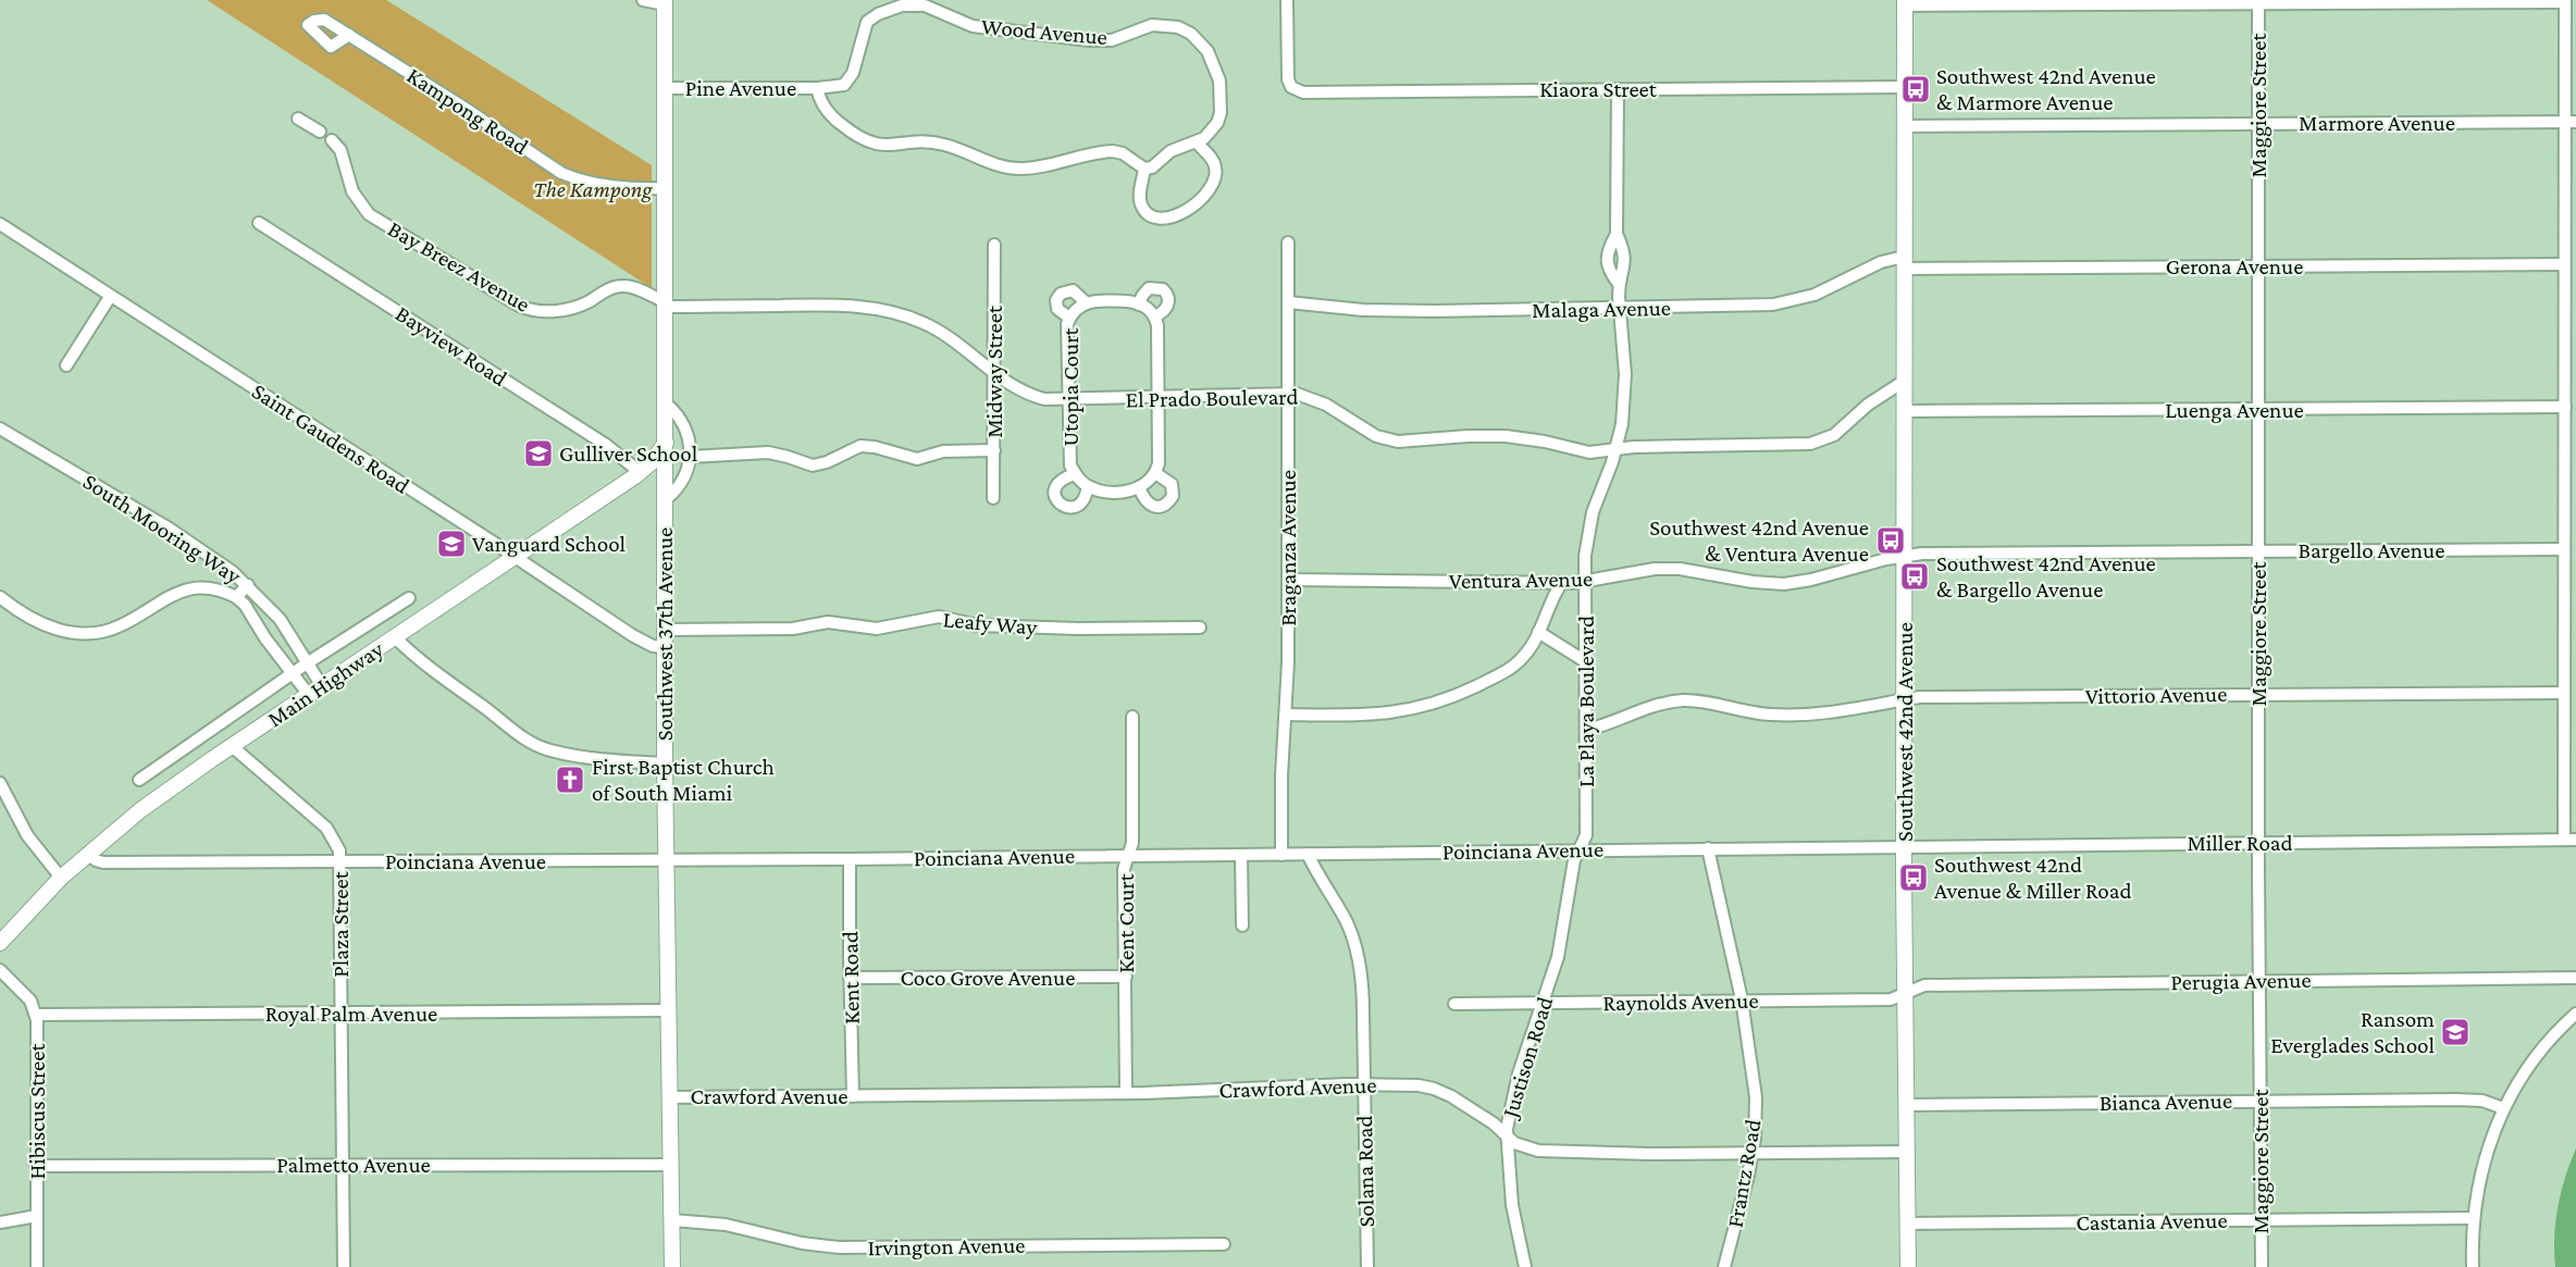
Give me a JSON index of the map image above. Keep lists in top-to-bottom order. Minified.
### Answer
{"streets":{"main road":["Southwest 37th Avenue","Main Highway","Southwest 42nd Avenue"],"street":["Wood Avenue","Pine Avenue","Kiaora Street","Maggiore Street","Kampong Road","Marmore Avenue","Bay Breez Avenue","Gerona Avenue","Malaga Avenue","Bayview Road","Midway Street","Utopia Court","El Prado Boulevard","Luenga Avenue","Saint Gaudens Road","South Mooring Way","Braganza Avenue","Bargello Avenue","Ventura Avenue","Leafy Way","Vittorio Avenue","La Playa Boulevard","Miller Road","Poinciana Avenue","Kent Court","Plaza Street","Kent Road","Coco Grove Avenue","Perugia Avenue","Raynolds Avenue","Royal Palm Avenue","Justison Road","Crawford Avenue","Bianca Avenue","Hibiscus Street","Palmetto Avenue","Solana Road","Frantz Road","Castania Avenue","Irvington Avenue"]},"crossings":[["Wood Avenue","Pine Avenue"],["Pine Avenue","Southwest 37th Avenue"],["Kiaora Street","La Playa Boulevard"],["Kiaora Street","Southwest 42nd Avenue"],["Maggiore Street","Marmore Avenue"],["Maggiore Street","Gerona Avenue"],["Maggiore Street","Luenga Avenue"],["Maggiore Street","Bargello Avenue"],["Maggiore Street","Vittorio Avenue"],["Maggiore Street","Miller Road"],["Maggiore Street","Perugia Avenue"],["Maggiore Street","Bianca Avenue"],["Maggiore Street","Castania Avenue"],["Kampong Road","Southwest 37th Avenue"],["Marmore Avenue","Southwest 42nd Avenue"],["Bay Breez Avenue","El Prado Boulevard"],["Bay Breez Avenue","Southwest 37th Avenue"],["Gerona Avenue","Malaga Avenue"],["Gerona Avenue","Southwest 42nd Avenue"],["Malaga Avenue","Braganza Avenue"],["Malaga Avenue","La Playa Boulevard"],["Malaga Avenue","Southwest 42nd Avenue"],["Bayview Road","Main Highway"],["Midway Street","El Prado Boulevard"],["Utopia Court","El Prado Boulevard"],["El Prado Boulevard","Braganza Avenue"],["El Prado Boulevard","Southwest 37th Avenue"],["El Prado Boulevard","La Playa Boulevard"],["El Prado Boulevard","Southwest 42nd Avenue"],["Luenga Avenue","Southwest 42nd Avenue"],["Saint Gaudens Road","Southwest 37th Avenue"],["Saint Gaudens Road","Main Highway"],["South Mooring Way","Main Highway"],["Braganza Avenue","Ventura Avenue"],["Braganza Avenue","Poinciana Avenue"],["Bargello Avenue","Ventura Avenue"],["Bargello Avenue","Southwest 42nd Avenue"],["Ventura Avenue","La Playa Boulevard"],["Ventura Avenue","Southwest 42nd Avenue"],["Leafy Way","Southwest 37th Avenue"],["Southwest 37th Avenue","Main Highway"],["Southwest 37th Avenue","Poinciana Avenue"],["Southwest 37th Avenue","Royal Palm Avenue"],["Southwest 37th Avenue","Crawford Avenue"],["Southwest 37th Avenue","Palmetto Avenue"],["Southwest 37th Avenue","Irvington Avenue"],["Main Highway","Poinciana Avenue"],["Main Highway","Plaza Street"],["Vittorio Avenue","La Playa Boulevard"],["Vittorio Avenue","Southwest 42nd Avenue"],["La Playa Boulevard","Poinciana Avenue"],["La Playa Boulevard","Justison Road"],["Southwest 42nd Avenue","Miller Road"],["Southwest 42nd Avenue","Poinciana Avenue"],["Southwest 42nd Avenue","Perugia Avenue"],["Southwest 42nd Avenue","Raynolds Avenue"],["Southwest 42nd Avenue","Crawford Avenue"],["Southwest 42nd Avenue","Bianca Avenue"],["Southwest 42nd Avenue","Castania Avenue"],["Miller Road","Poinciana Avenue"],["Poinciana Avenue","Kent Court"],["Poinciana Avenue","Plaza Street"],["Poinciana Avenue","Kent Road"],["Poinciana Avenue","Justison Road"],["Poinciana Avenue","Solana Road"],["Poinciana Avenue","Frantz Road"],["Kent Court","Coco Grove Avenue"],["Kent Court","Crawford Avenue"],["Plaza Street","Royal Palm Avenue"],["Plaza Street","Palmetto Avenue"],["Kent Road","Coco Grove Avenue"],["Kent Road","Crawford Avenue"],["Perugia Avenue","Raynolds Avenue"],["Raynolds Avenue","Justison Road"],["Raynolds Avenue","Frantz Road"],["Royal Palm Avenue","Hibiscus Street"],["Justison Road","Crawford Avenue"],["Crawford Avenue","Solana Road"],["Crawford Avenue","Frantz Road"],["Hibiscus Street","Palmetto Avenue"]],"parks":["The Kampong"],"places":{"bus stop":["Southwest 42nd Avenue & Marmore Avenue","Southwest 42nd Avenue & Ventura Avenue","Southwest 42nd Avenue & Bargello Avenue","Southwest 42nd Avenue & Miller Road"],"school or university":["Gulliver School","Vanguard School","Ransom Everglades School"],"church":["First Baptist Church of South Miami"]}}
